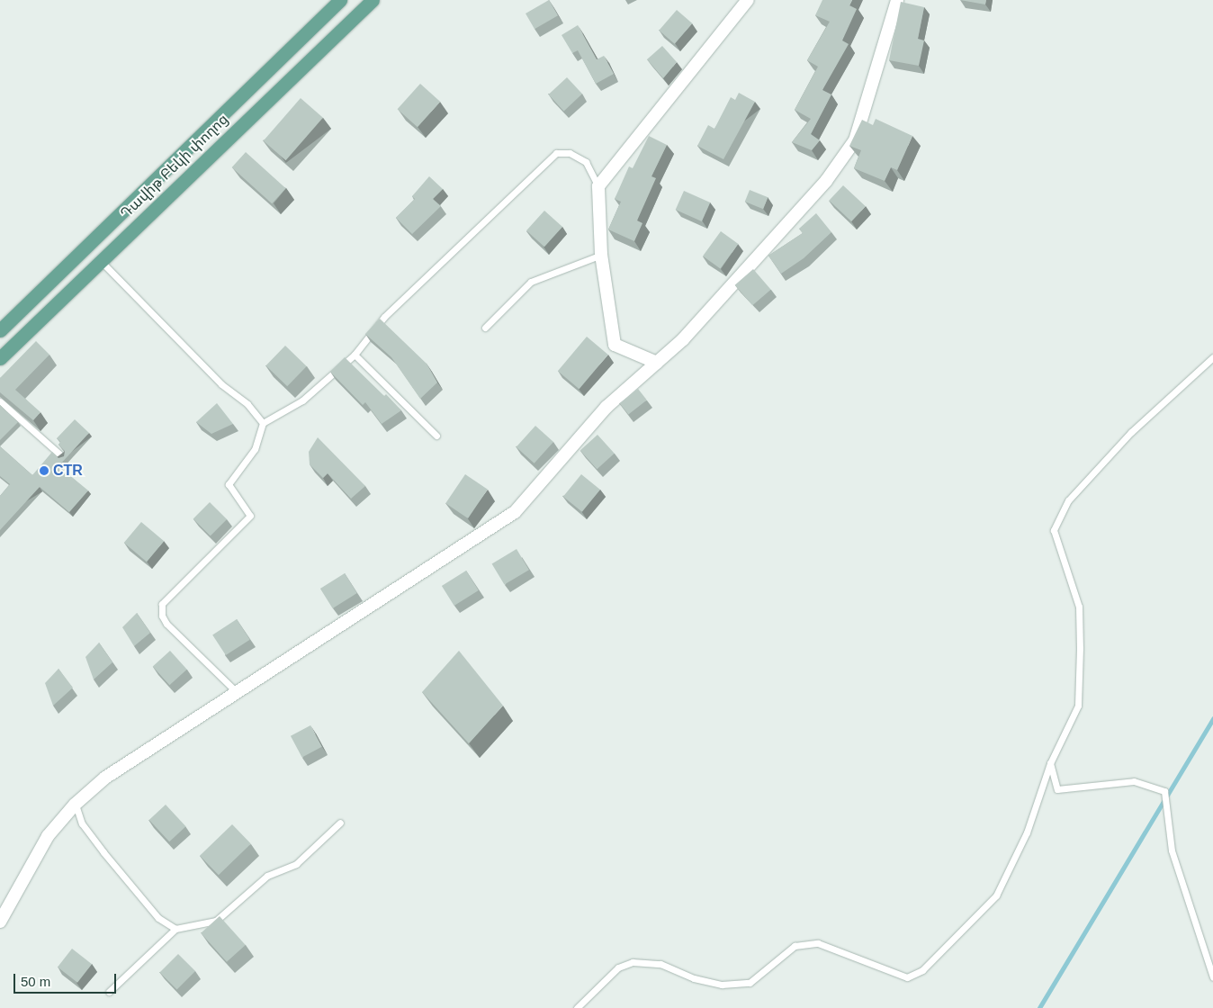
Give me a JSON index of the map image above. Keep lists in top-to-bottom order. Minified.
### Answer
{"streets":{"main road":["Դավիթ Բեկի փողոց"]},"places":["CTR"],"scale_bar":"50 m"}
